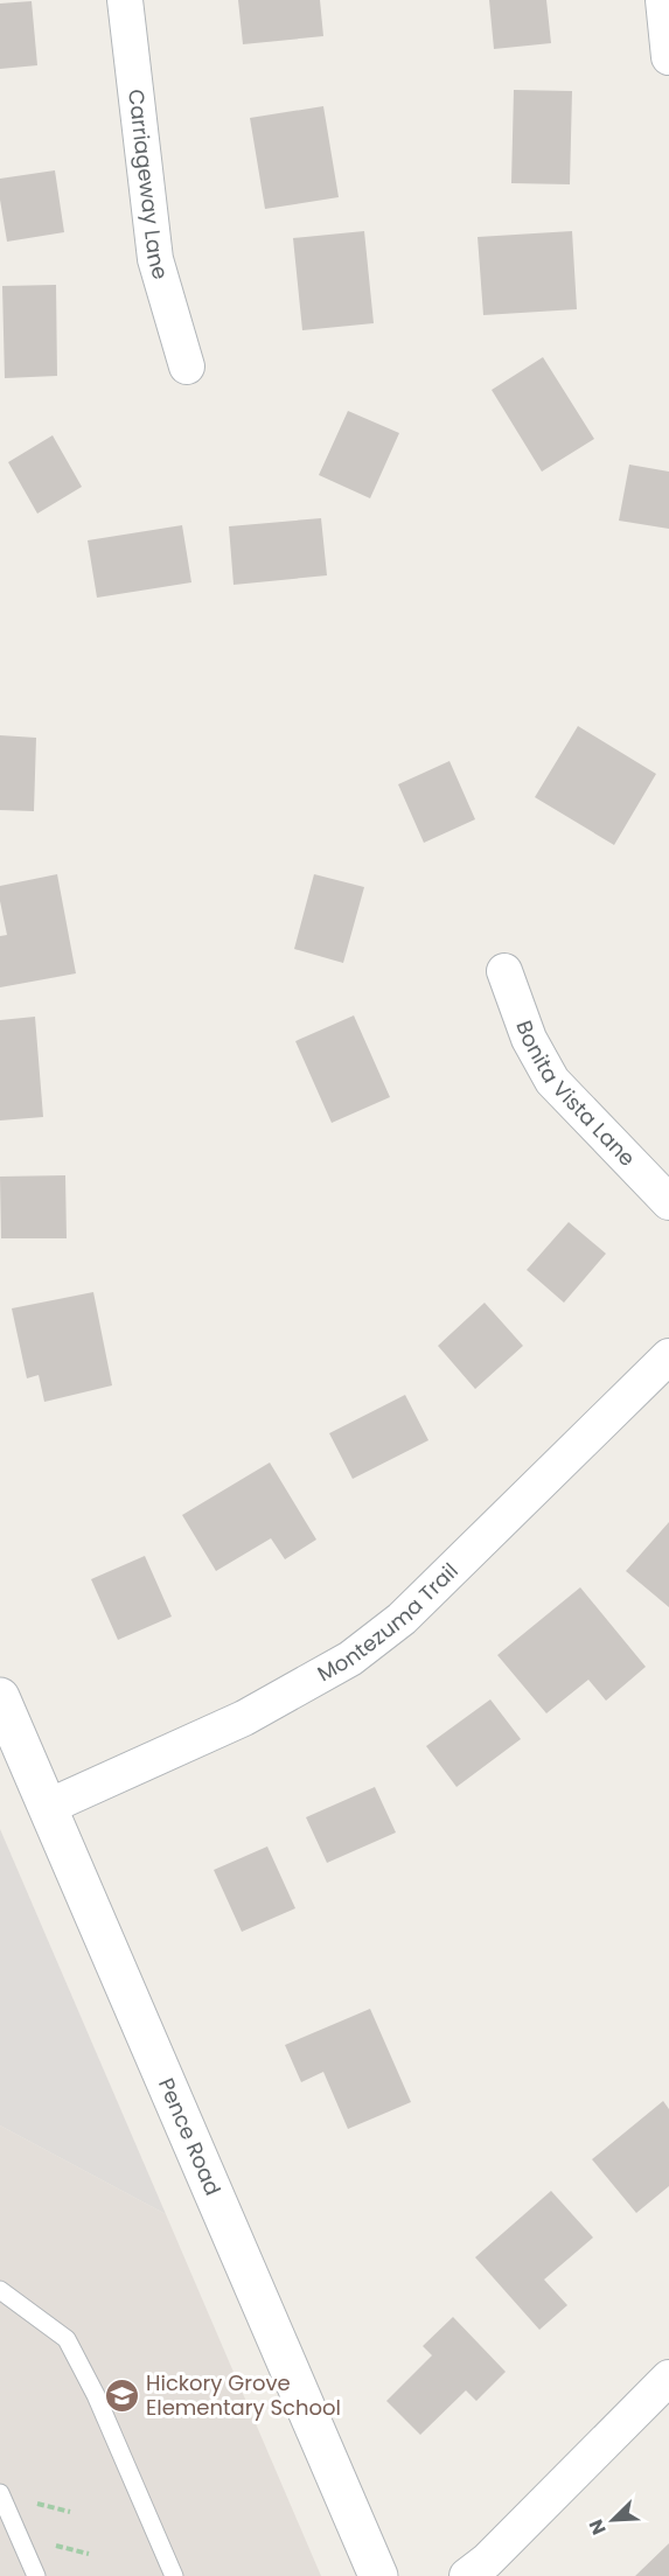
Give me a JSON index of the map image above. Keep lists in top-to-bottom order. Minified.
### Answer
{"streets":{"street":["Carriageway Lane","Bonita Vista Lane","Montezuma Trail","Pence Road"]},"crossings":[["Montezuma Trail","Pence Road"]],"places":{"school or university":["Hickory Grove Elementary School"]},"north":"bottom left"}
